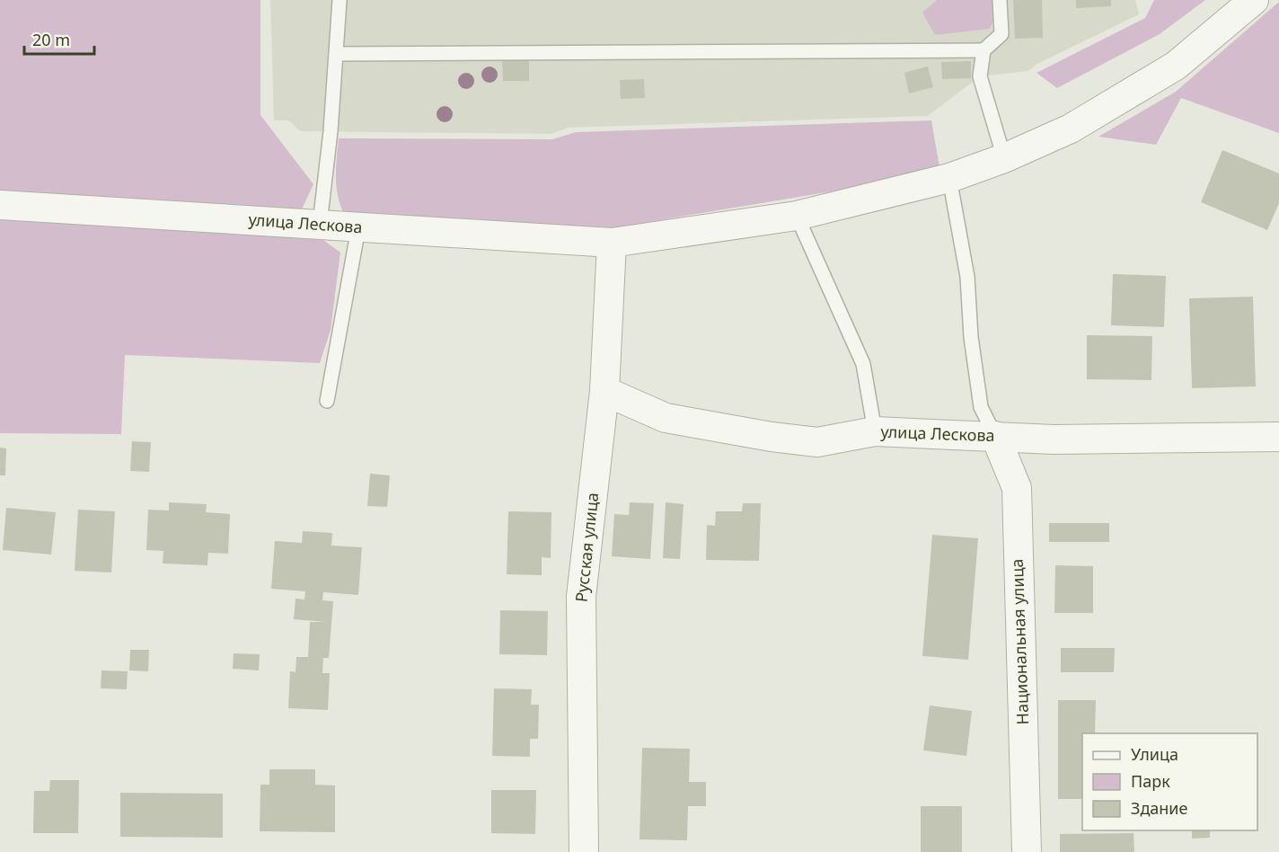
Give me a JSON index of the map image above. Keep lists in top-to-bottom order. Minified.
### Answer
{"streets":{"street":["улица Лескова","Русская улица","Национальная улица"]},"crossings":[["улица Лескова","Русская улица"],["улица Лескова","Национальная улица"]],"legend":["Улица","Парк","Здание"],"scale_bar":"20 m"}
